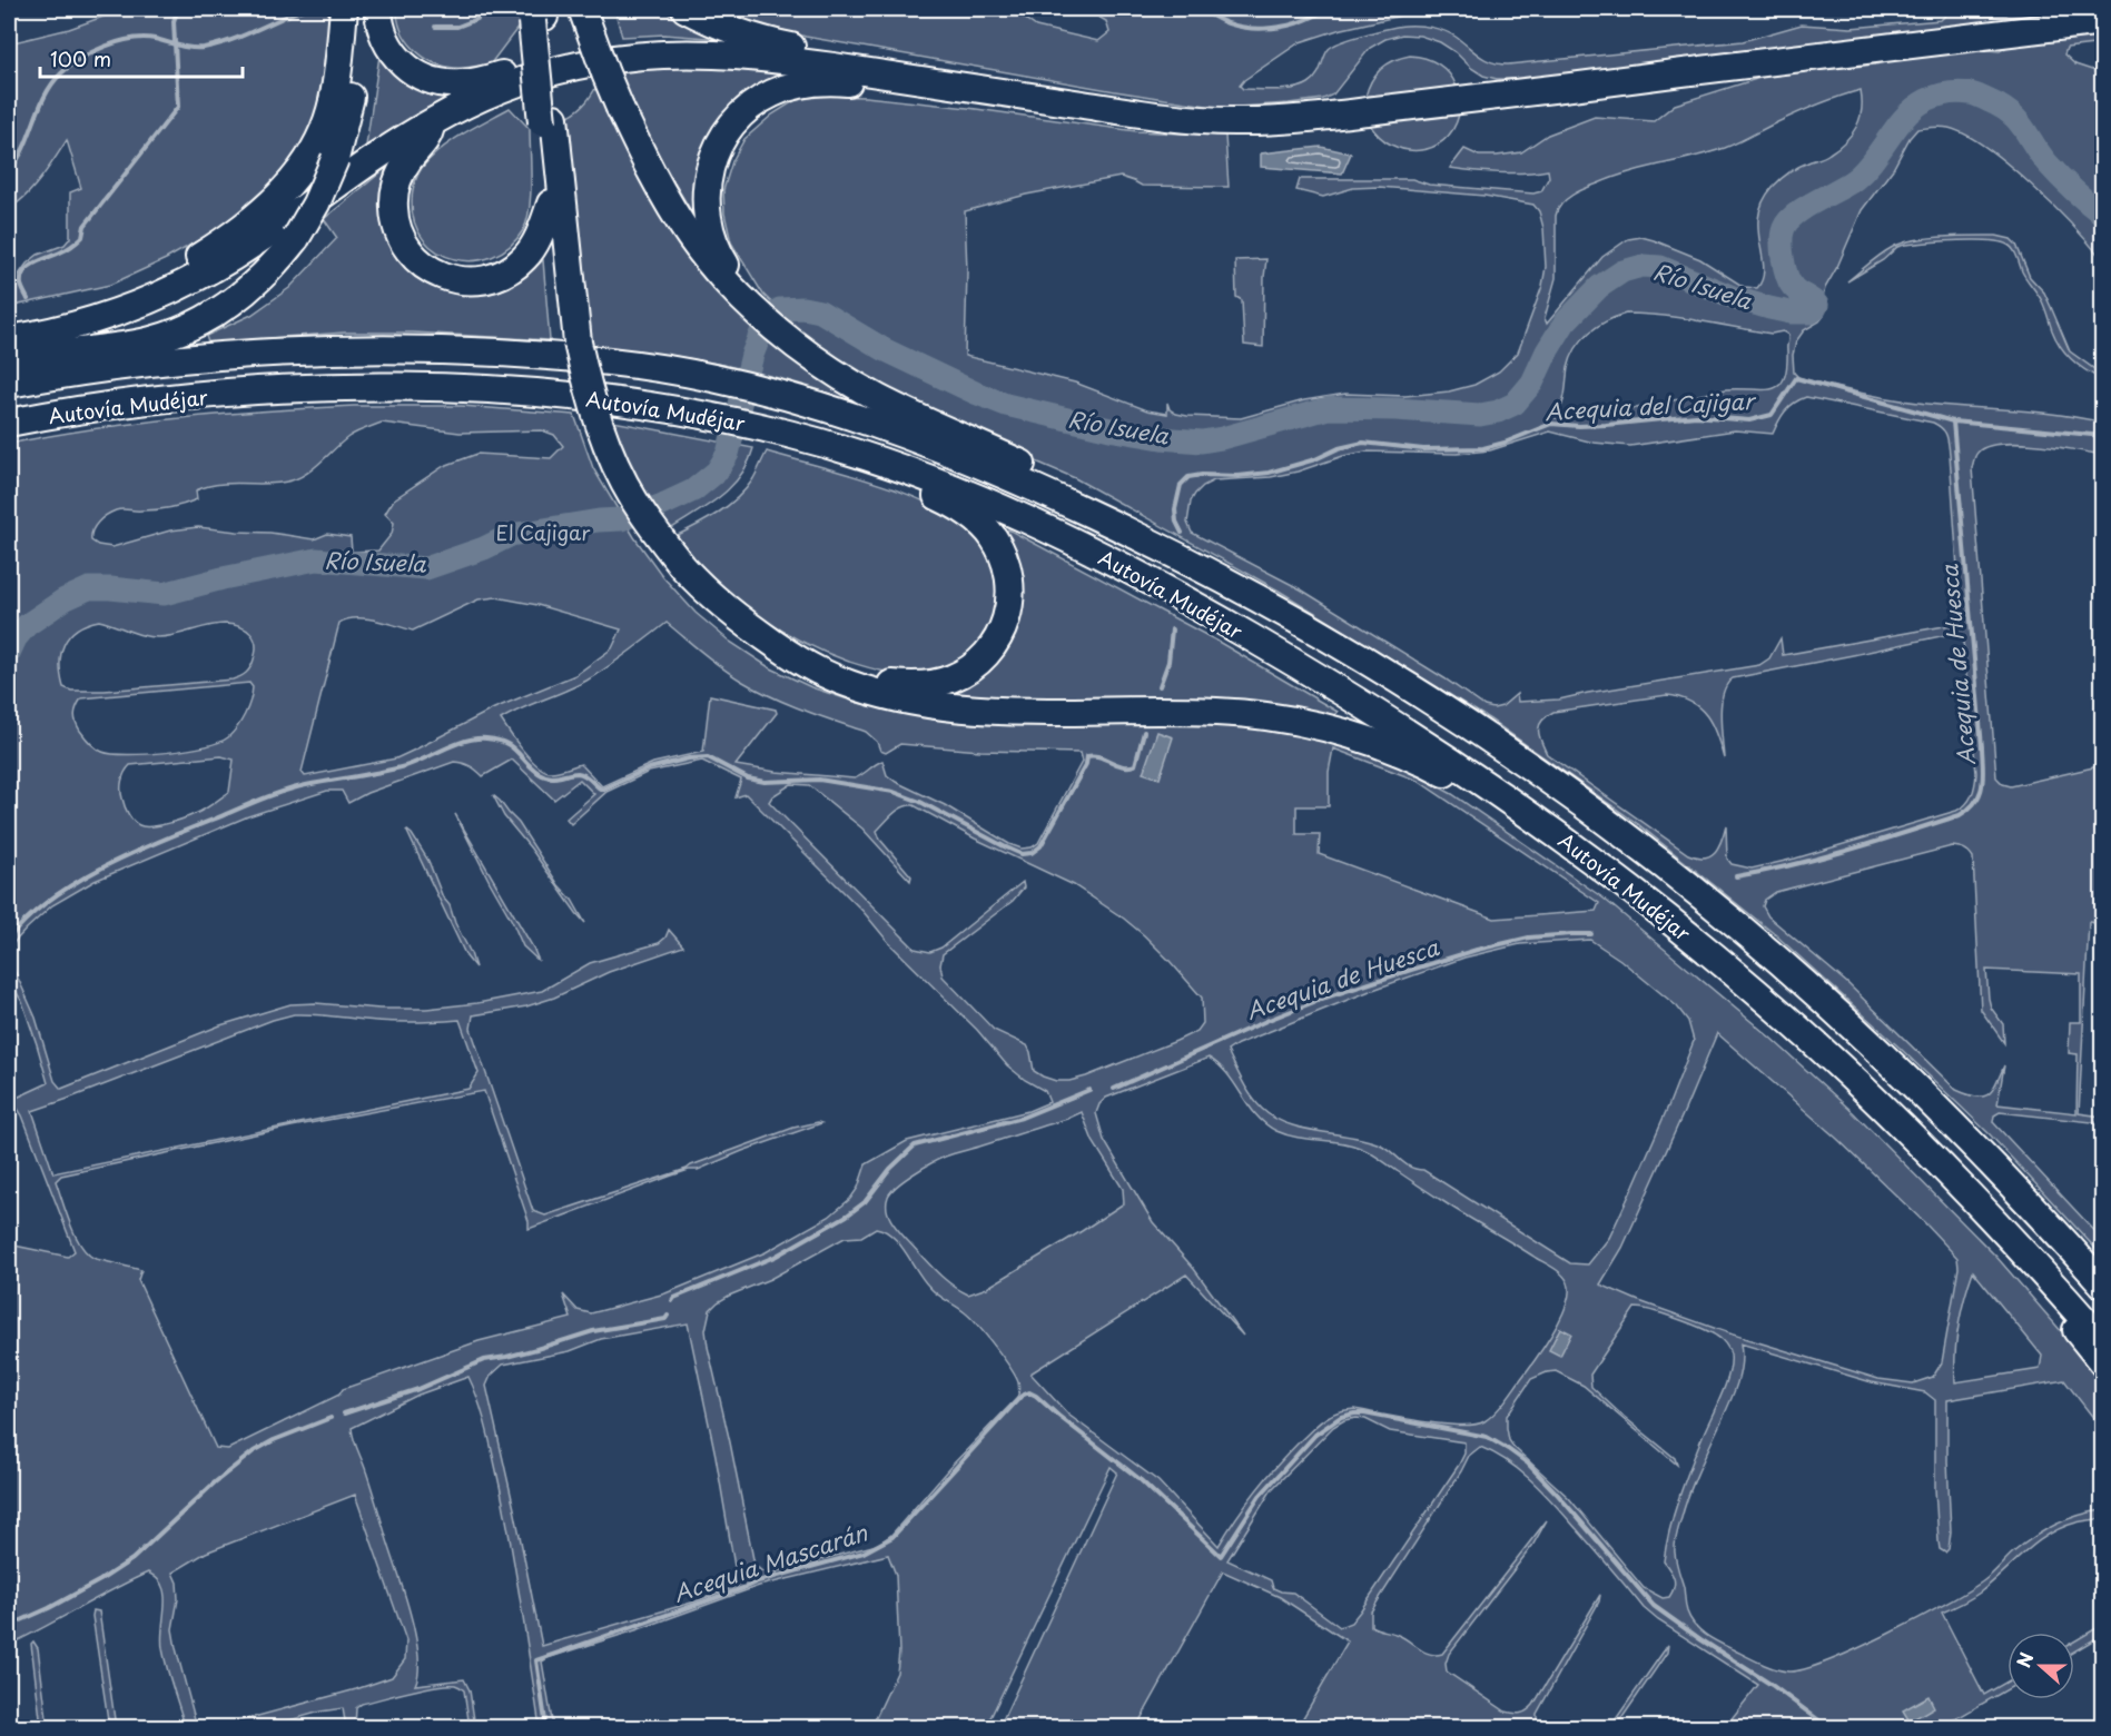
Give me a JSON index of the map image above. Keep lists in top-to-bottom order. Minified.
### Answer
{"streets":{"highway":["Autovía Mudéjar"]},"water":["Río Isuela","Acequia del Cajigar","Acequia de Huesca","Acequia Mascarán"],"parks":["El Cajigar"],"scale_bar":"100 m","north":"left"}
